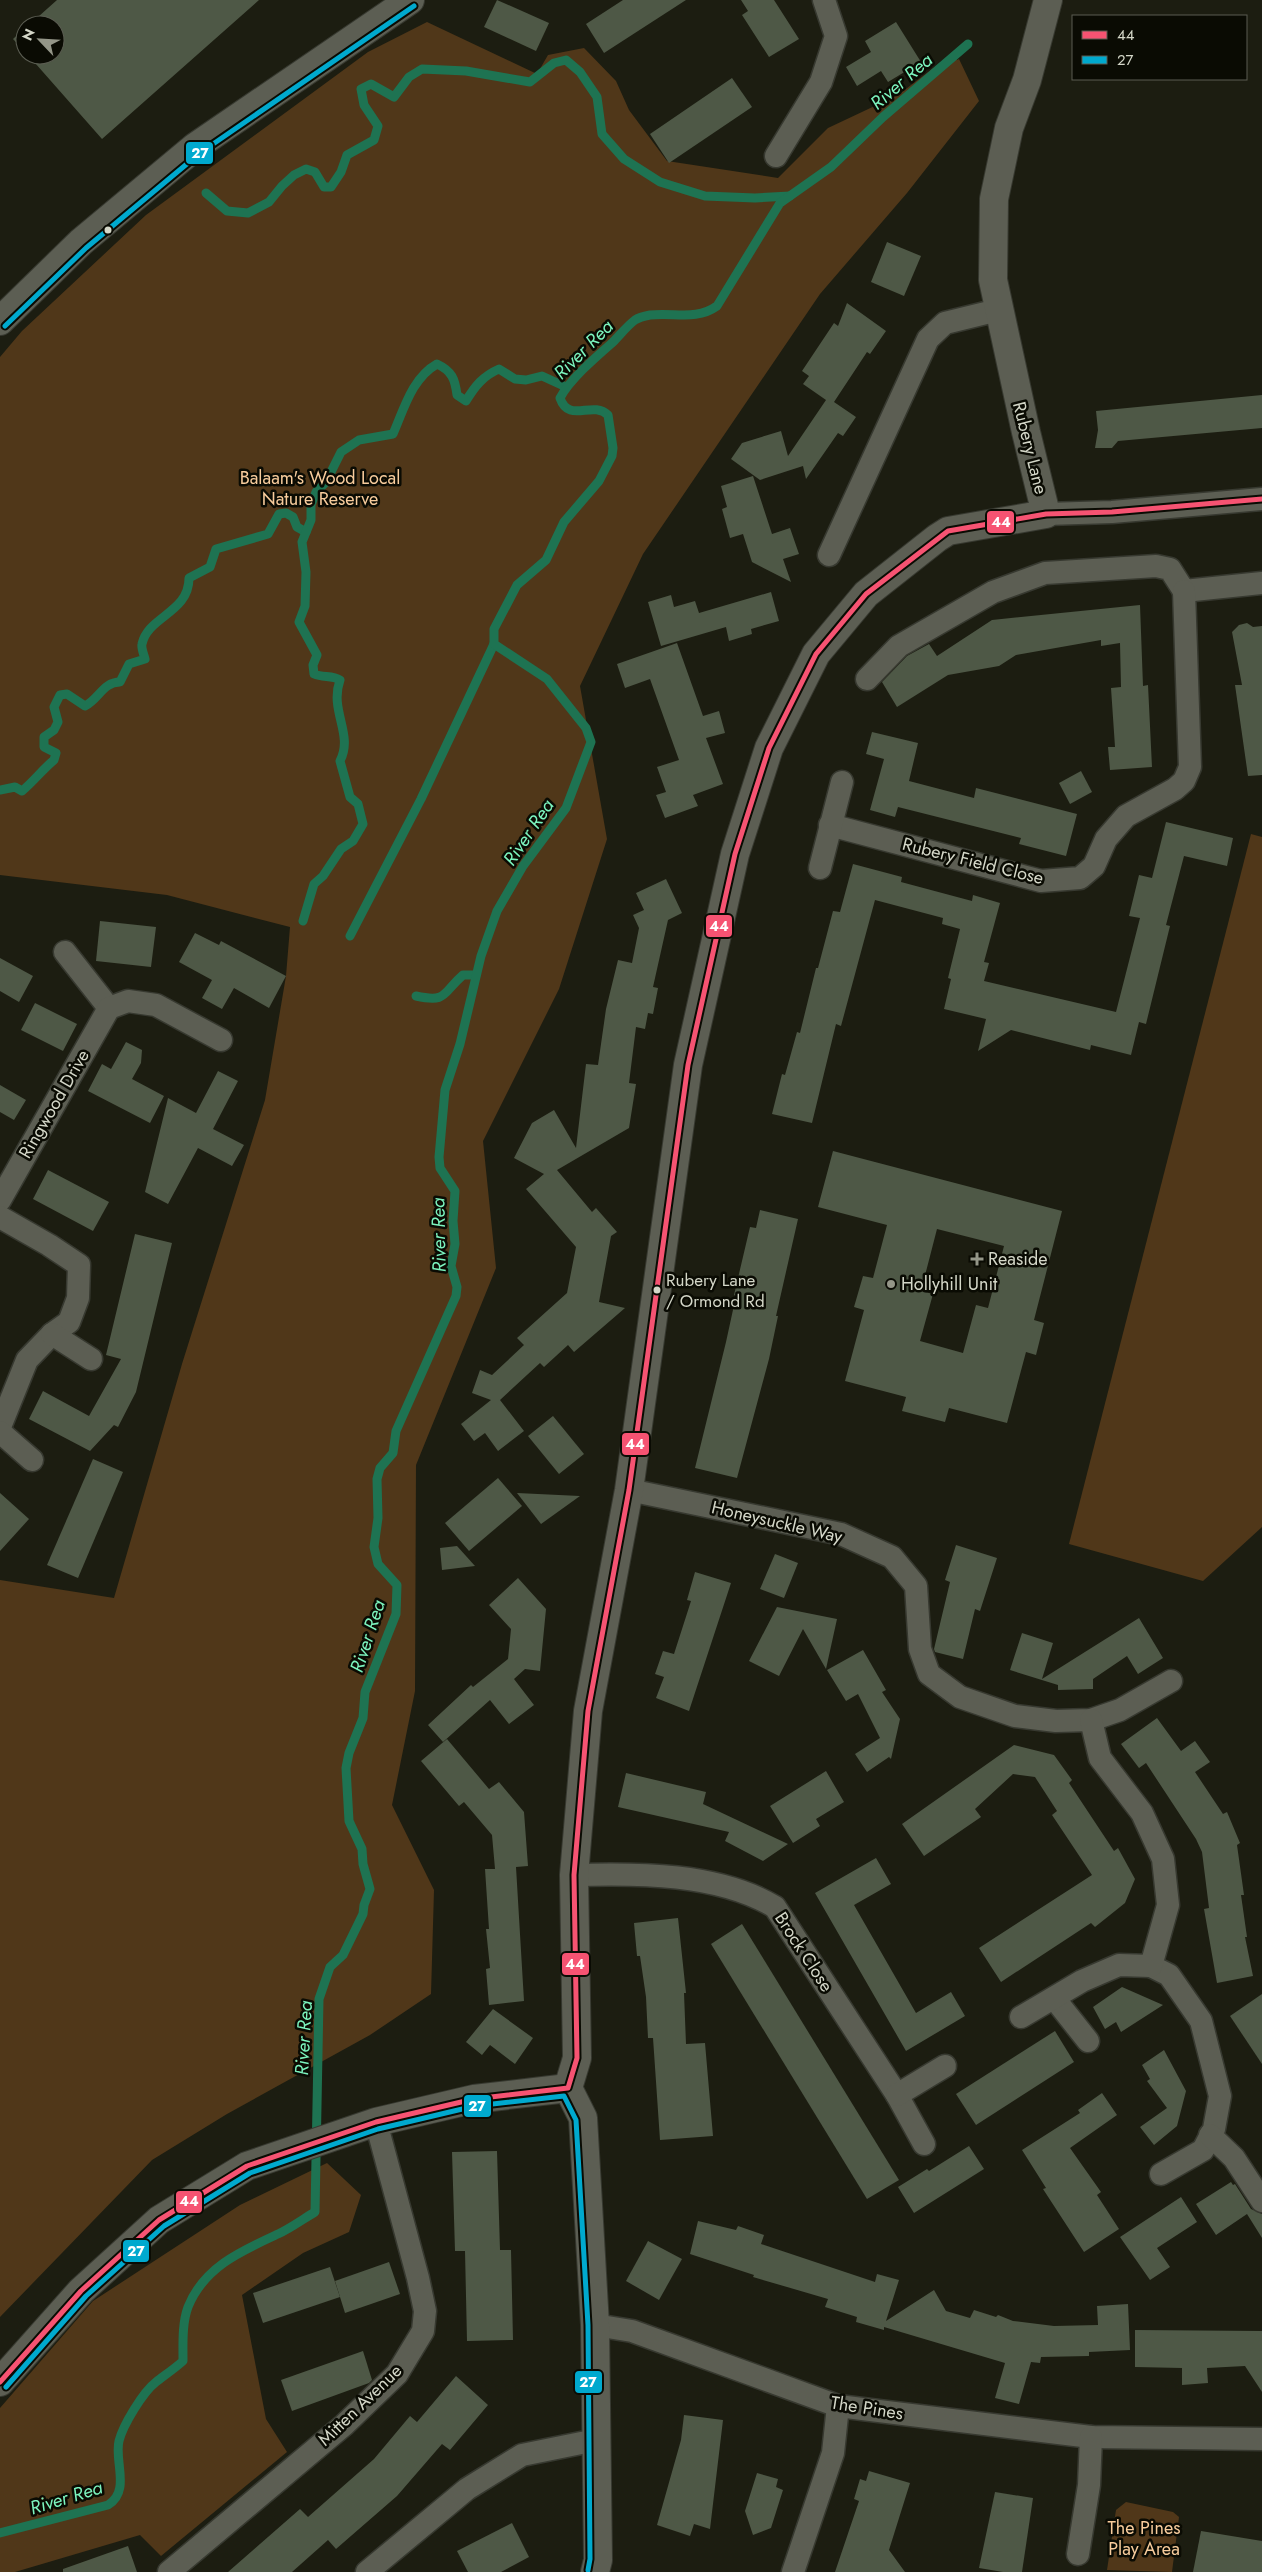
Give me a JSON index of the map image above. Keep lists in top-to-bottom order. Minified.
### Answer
{"streets":{"street":["Rubery Lane","Rubery Field Close","Ringwood Drive","Honeysuckle Way","Brock Close","Mitten Avenue","The Pines"]},"crossings":[["Rubery Lane","Honeysuckle Way"],["Rubery Lane","Brock Close"]],"water":["River Rea"],"parks":["Balaam's Wood Local Nature Reserve","The Pines Play Area"],"places":{"health":["Reaside"],"other":["Hollyhill Unit","Rubery Lane / Ormond Rd"]},"lines":["transit line 27","transit line 44"],"legend":["44","27"],"north":"top left"}
